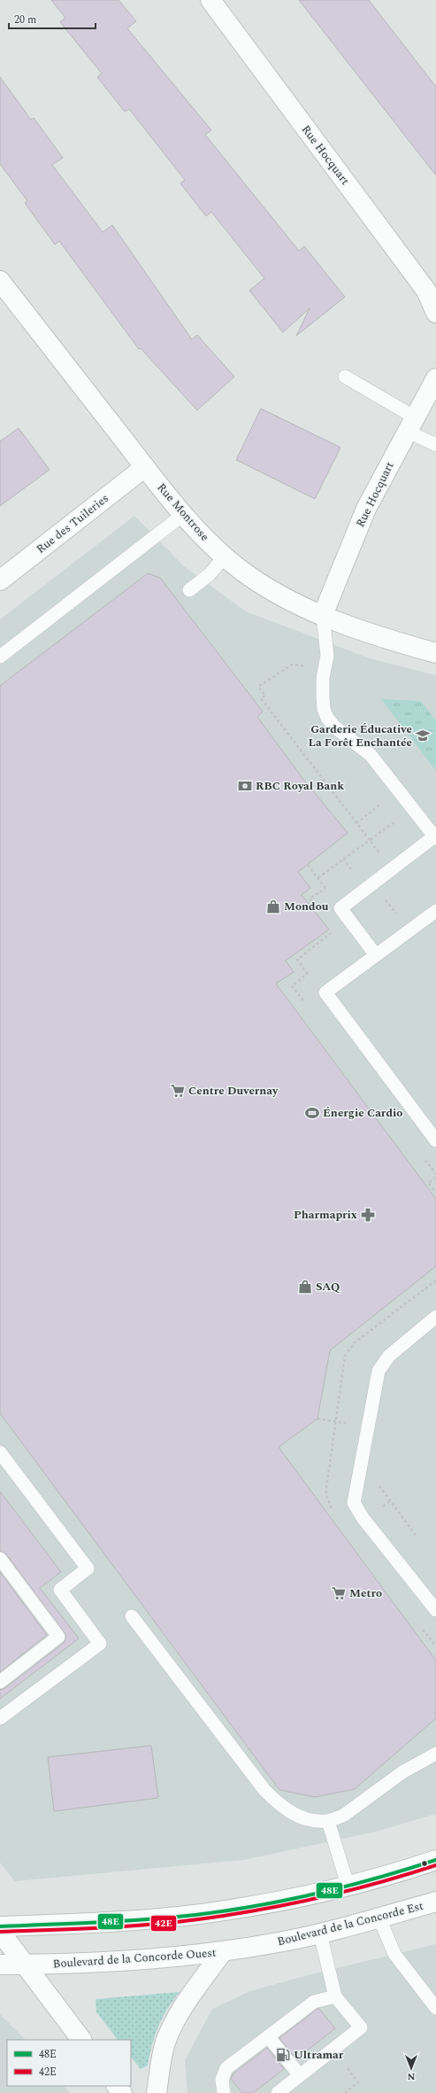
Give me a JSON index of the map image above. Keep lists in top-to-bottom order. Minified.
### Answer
{"streets":{"street":["Rue Hocquart","Rue Montrose","Rue des Tuileries","Boulevard de la Concorde Est","Boulevard de la Concorde Ouest"]},"crossings":[["Rue Hocquart","Rue Montrose"],["Rue Montrose","Rue des Tuileries"],["Boulevard de la Concorde Est","Boulevard de la Concorde Ouest"]],"places":{"school or university":["Garderie Éducative La Forêt Enchantée"],"bank":["RBC Royal Bank"],"shop":["Mondou","SAQ"],"supermarket":["Centre Duvernay","Metro"],"sports":["Énergie Cardio"],"pharmacy":["Pharmaprix"],"fuel station":["Ultramar"]},"lines":["transit line 48E","transit line 42E"],"legend":["48E","42E"],"scale_bar":"20 m","north":"bottom"}
